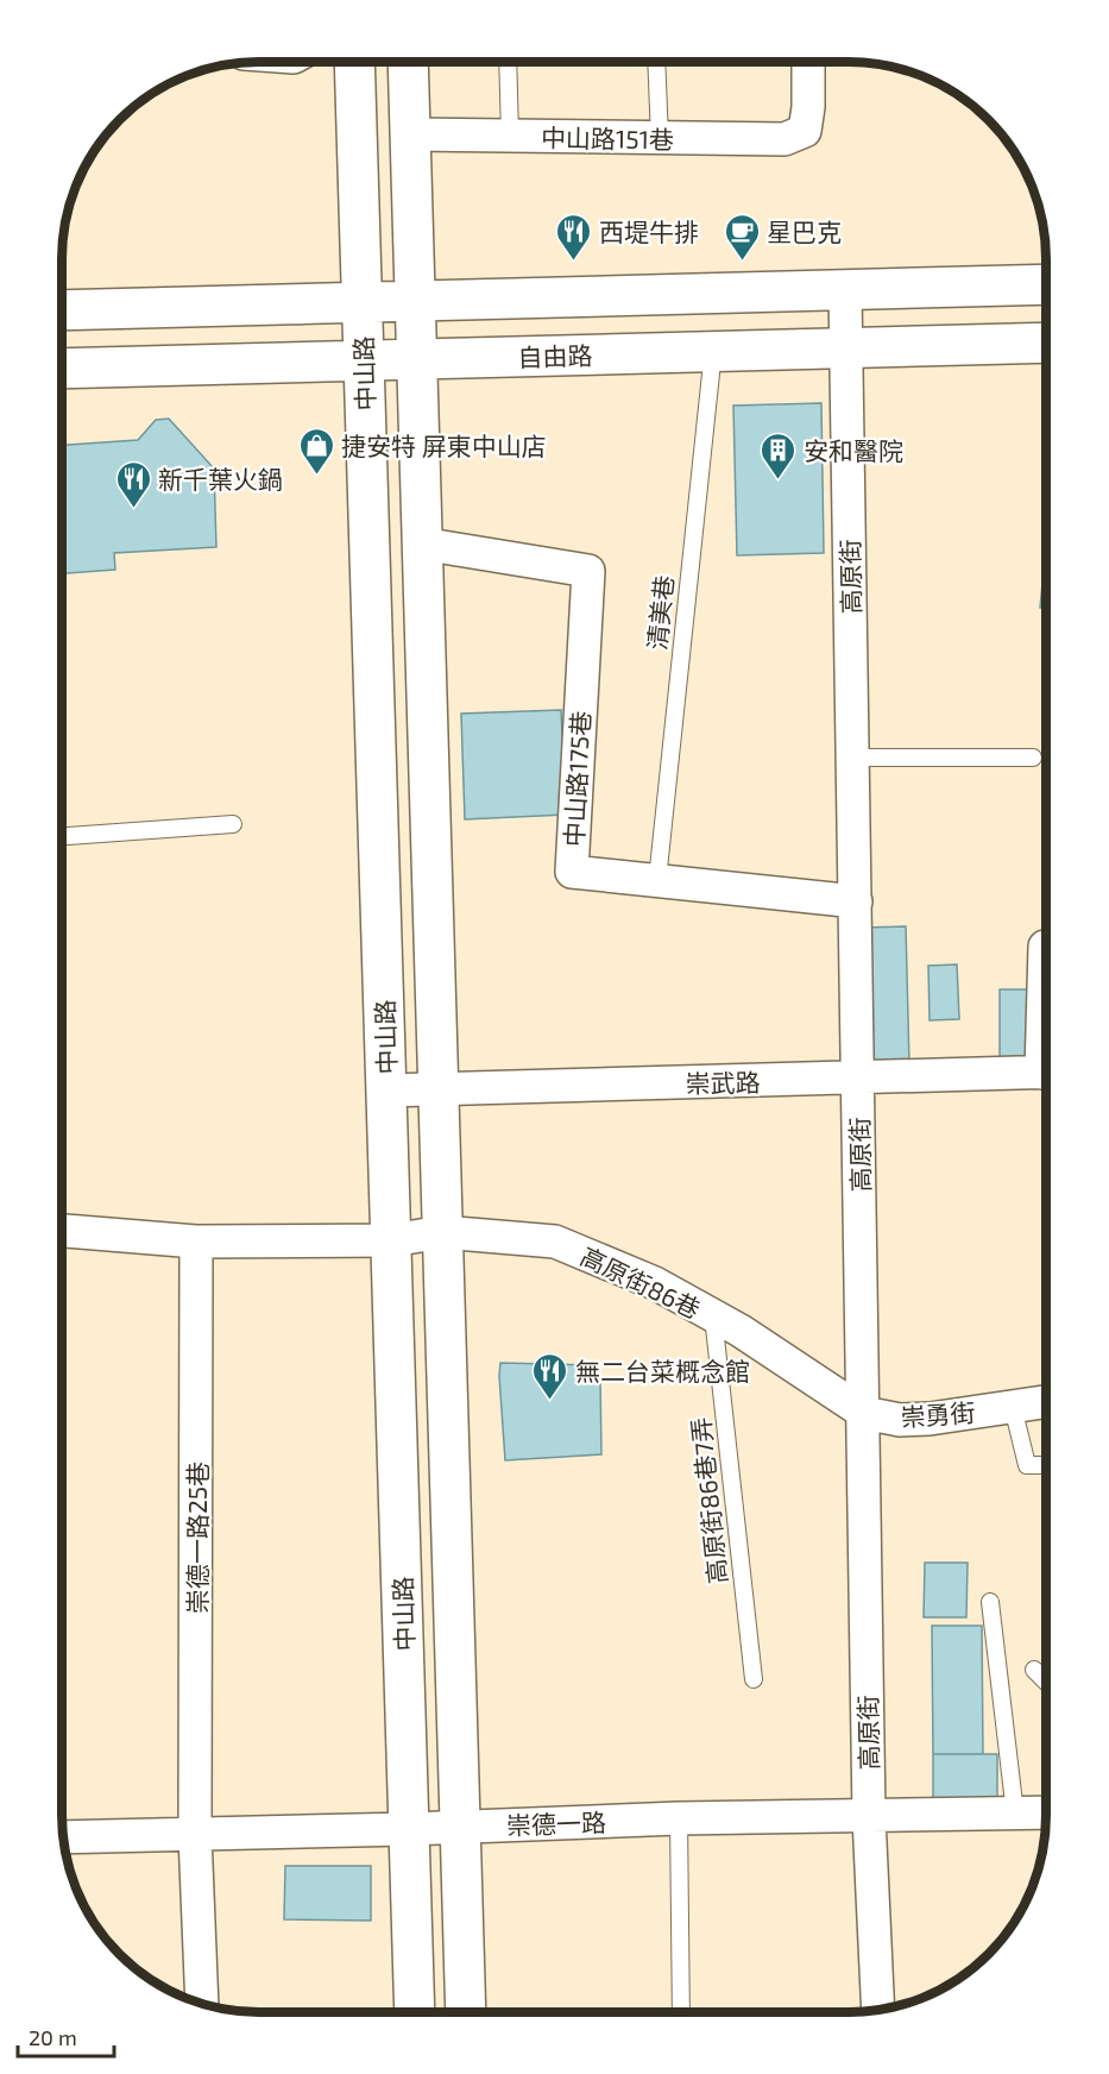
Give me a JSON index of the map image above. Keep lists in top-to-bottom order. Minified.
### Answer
{"streets":{"street":["中山路151巷","自由路","中山路","高原街","中山路175巷","崇武路","高原街86巷","崇勇街","崇德一路25巷","崇德一路"],"lane":["清美巷","高原街86巷7弄"]},"crossings":[["中山路151巷","中山路"],["自由路","中山路"],["自由路","高原街"],["自由路","清美巷"],["中山路","中山路175巷"],["中山路","崇武路"],["中山路","高原街86巷"],["中山路","崇德一路"],["高原街","中山路175巷"],["高原街","崇武路"],["高原街","高原街86巷"],["高原街","崇勇街"],["高原街","崇德一路"],["清美巷","中山路175巷"],["高原街86巷","崇勇街"],["高原街86巷","高原街86巷7弄"],["高原街86巷","崇德一路25巷"],["崇德一路25巷","崇德一路"]],"places":{"restaurant":["西堤牛排","新千葉火鍋","無二台菜概念館"],"cafe":["星巴克"],"shop":["捷安特 屏東中山店"],"building":["安和醫院"]},"scale_bar":"20 m"}
